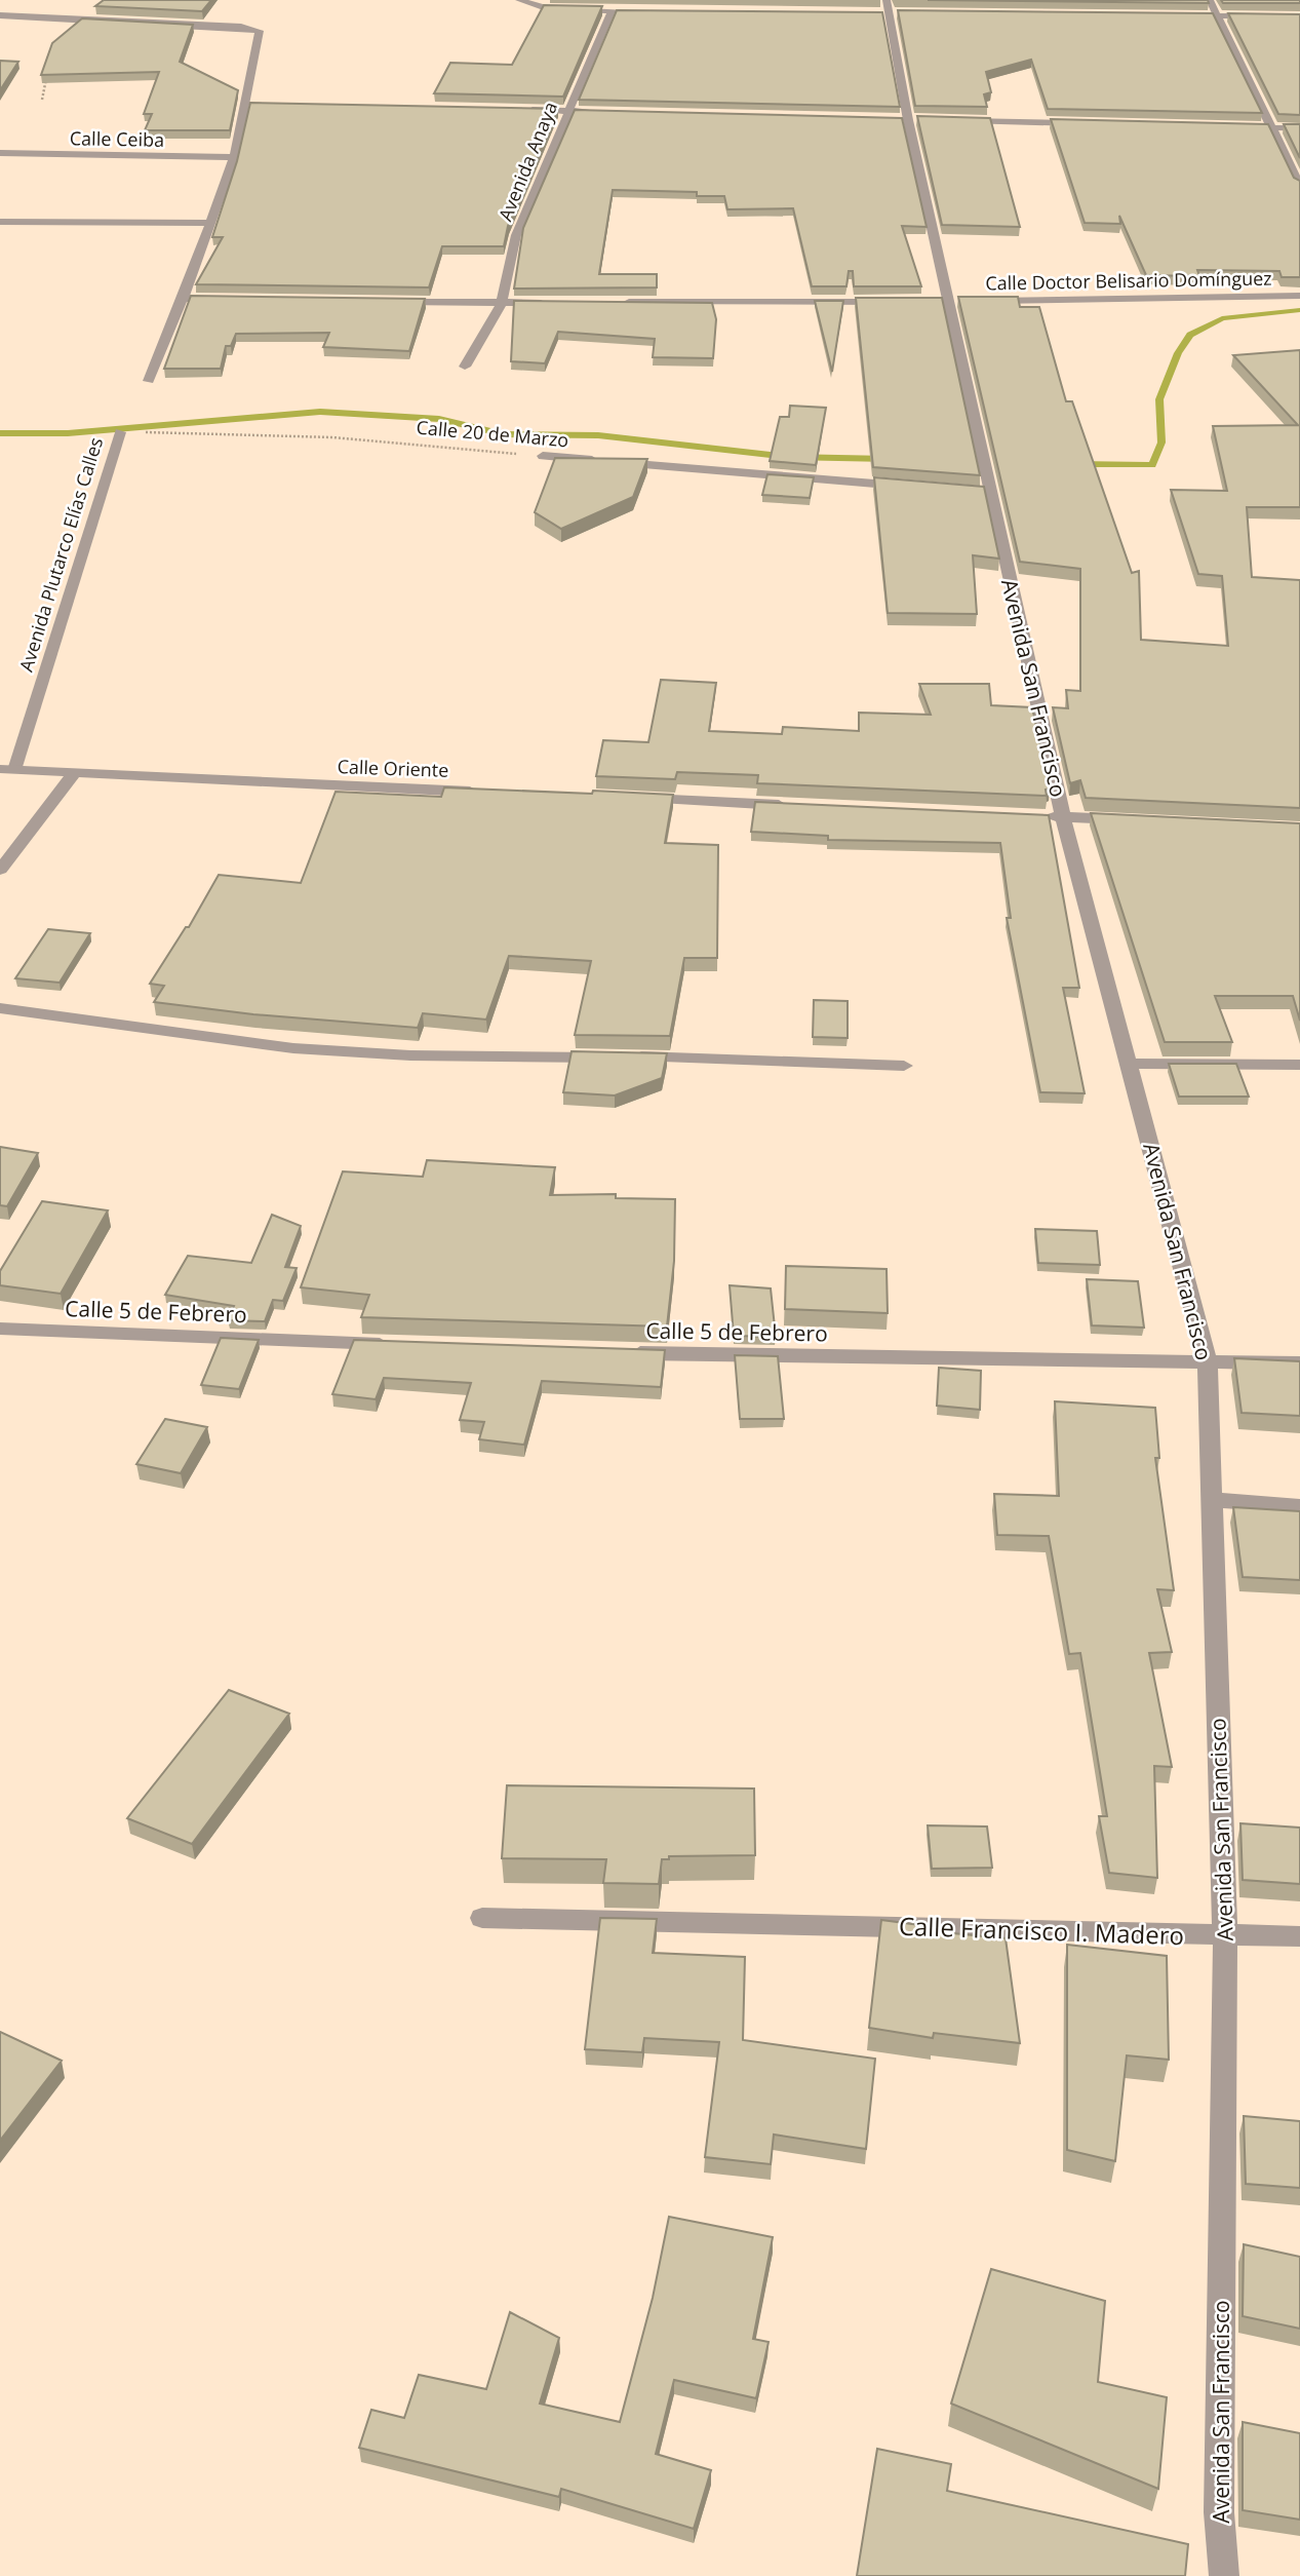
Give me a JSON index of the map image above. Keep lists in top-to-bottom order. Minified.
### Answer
{"streets":{"street":["Calle Ceiba","Avenida Anaya","Calle Doctor Belisario Domínguez","Calle 20 de Marzo","Avenida Plutarco Elías Calles","Avenida San Francisco","Calle Oriente","Calle 5 de Febrero","Calle Francisco I. Madero"]},"crossings":[["Calle Doctor Belisario Domínguez","Avenida San Francisco"],["Calle 20 de Marzo","Avenida Plutarco Elías Calles"],["Avenida Plutarco Elías Calles","Calle Oriente"],["Avenida San Francisco","Calle 5 de Febrero"],["Avenida San Francisco","Calle Francisco I. Madero"]]}
